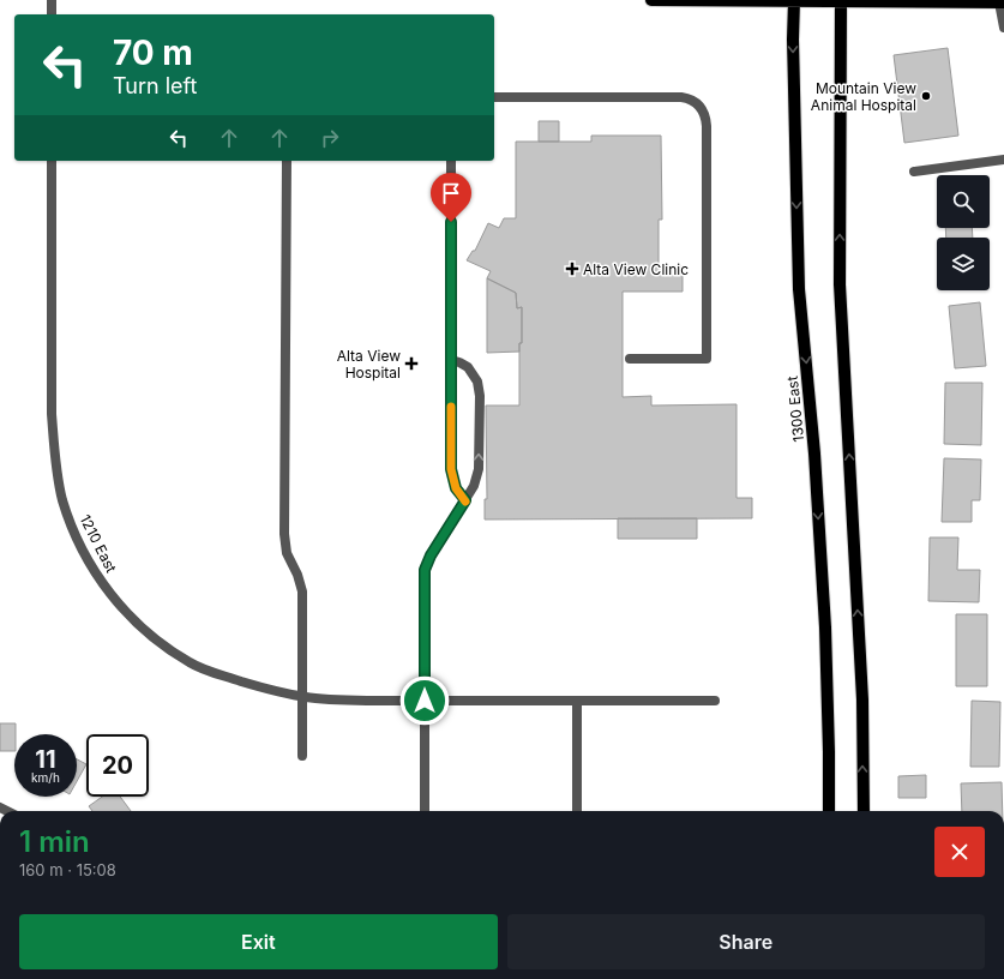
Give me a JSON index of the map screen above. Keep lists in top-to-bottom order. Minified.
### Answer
{"streets":{"main road":["1300 East"],"street":["1210 East"]},"places":{"other":["Mountain View Animal Hospital"],"health":["Alta View Clinic","Alta View Hospital"]},"page":{"turn":["70 m","Turn left"],"speed":"11 km/h","limit":"20","heading":["1 min","160 m · 15:08"],"buttons":["Exit","Share"]}}
